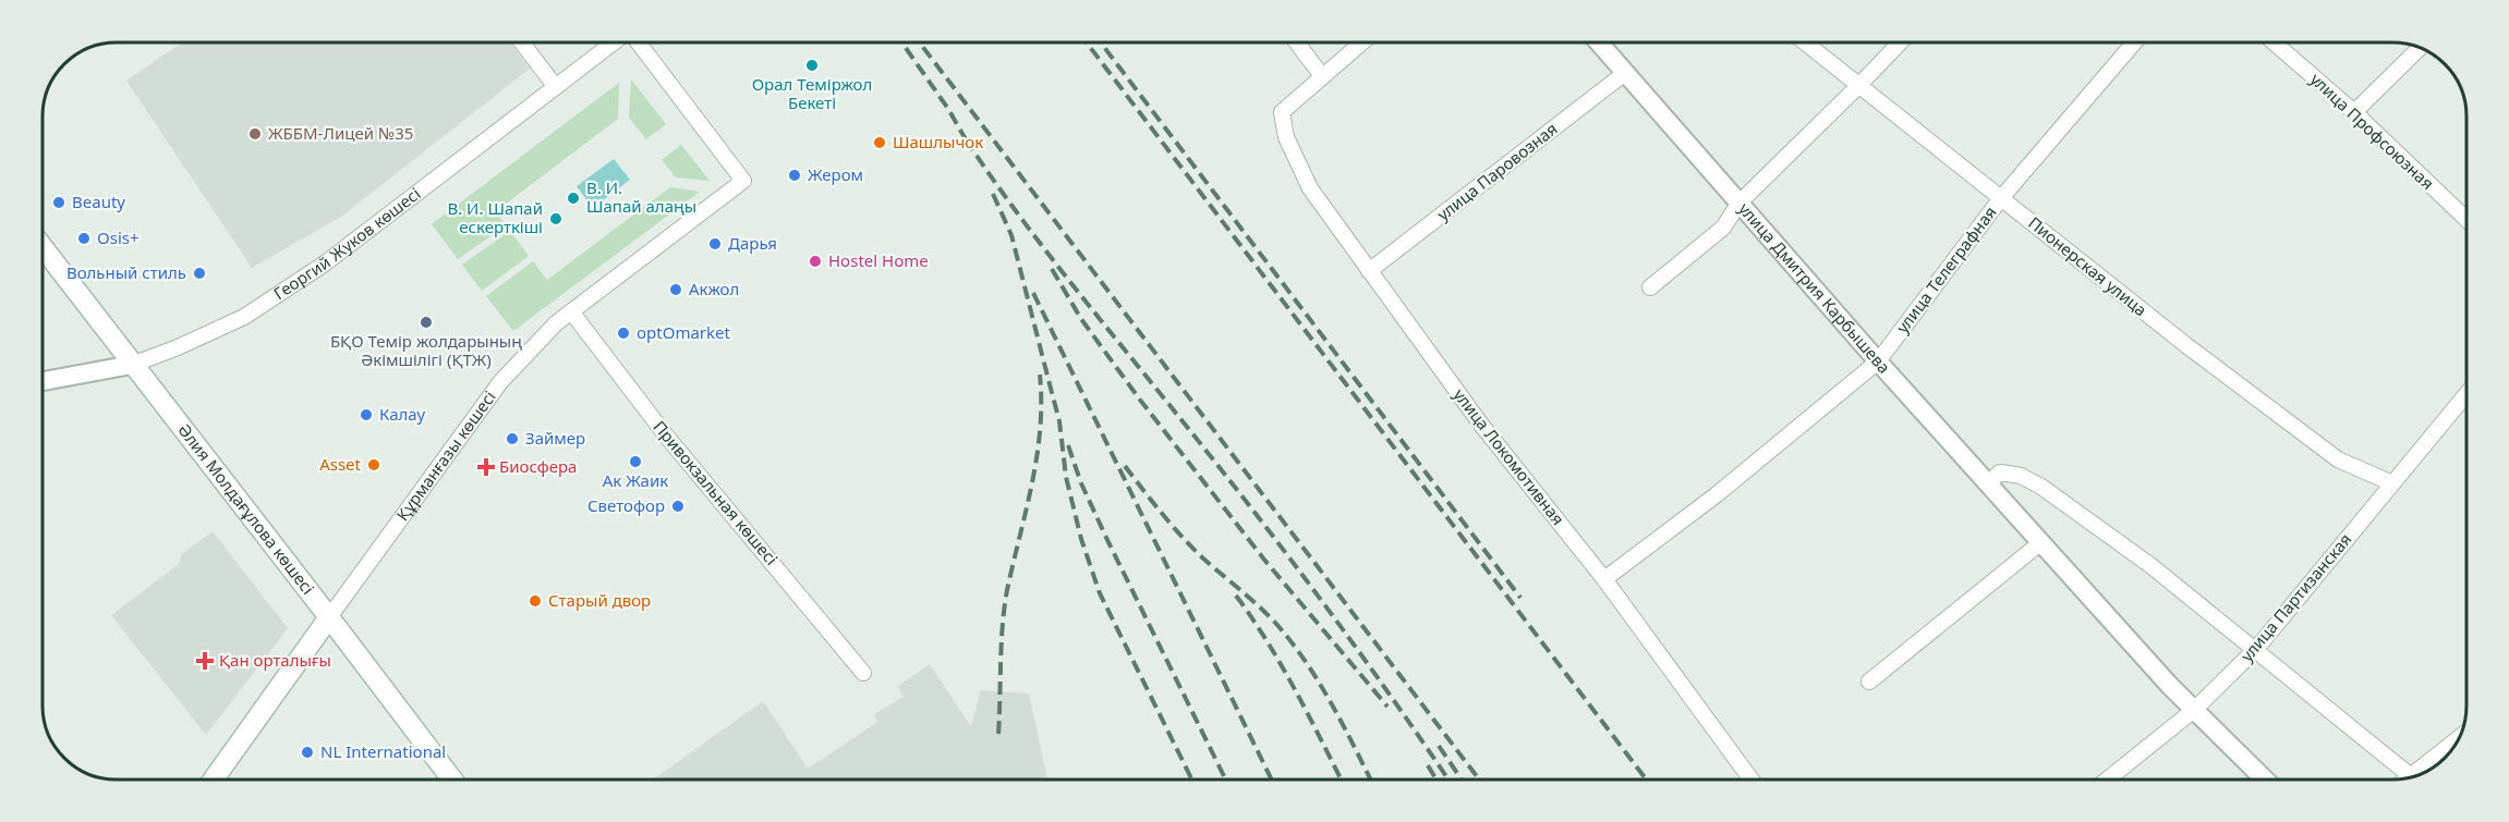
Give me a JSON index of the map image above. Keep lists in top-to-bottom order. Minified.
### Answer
{"streets":{"main road":["Құрманғазы көшесі","Әлия Молдағұлова көшесі"],"street":["улица Профсоюзная","улица Паровозная","Георгий Жуков көшесі","Пионерская улица","улица Телеграфная","улица Дмитрия Карбышева","улица Локомотивная","Привокзальная көшесі","улица Партизанская"]},"crossings":[["улица Паровозная","улица Дмитрия Карбышева"],["улица Паровозная","улица Локомотивная"],["Георгий Жуков көшесі","Әлия Молдағұлова көшесі"],["Пионерская улица","улица Телеграфная"],["Пионерская улица","улица Партизанская"],["улица Телеграфная","улица Дмитрия Карбышева"],["улица Телеграфная","улица Локомотивная"],["улица Дмитрия Карбышева","улица Партизанская"],["Құрманғазы көшесі","Привокзальная көшесі"],["Құрманғазы көшесі","Әлия Молдағұлова көшесі"]],"places":{"other":["Орал Теміржол Бекеті","ЖББМ-Лицей №35","Шашлычок","Жером","В. И. Шапай алаңы","Beauty","В. И. Шапай ескерткіші","Osis+","Дарья","Hostel Home","Вольный стиль","Акжол","БҚО Темір жолдарының Әкімшілігі (ҚТЖ)","optOmarket","Калау","Займер","Ак Жаик","Asset","Светофор","Старый двор","NL International"],"health":["Биосфера","Қан орталығы"]}}
